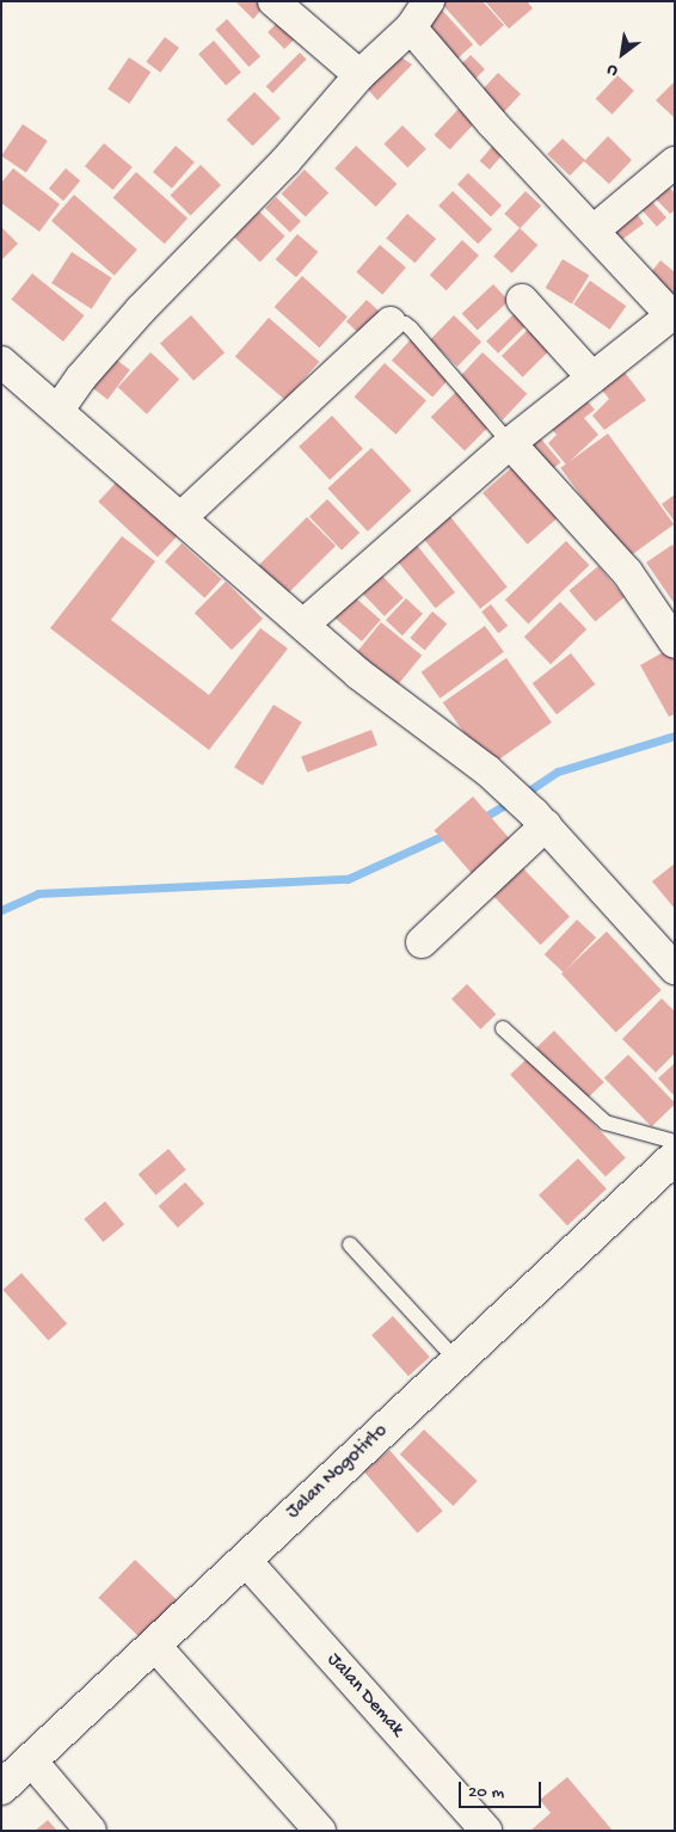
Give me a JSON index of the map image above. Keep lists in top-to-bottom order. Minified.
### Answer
{"streets":{"street":["Jalan Nogotirto","Jalan Demak"]},"crossings":[["Jalan Nogotirto","Jalan Demak"]],"scale_bar":"20 m","north":"bottom left"}
